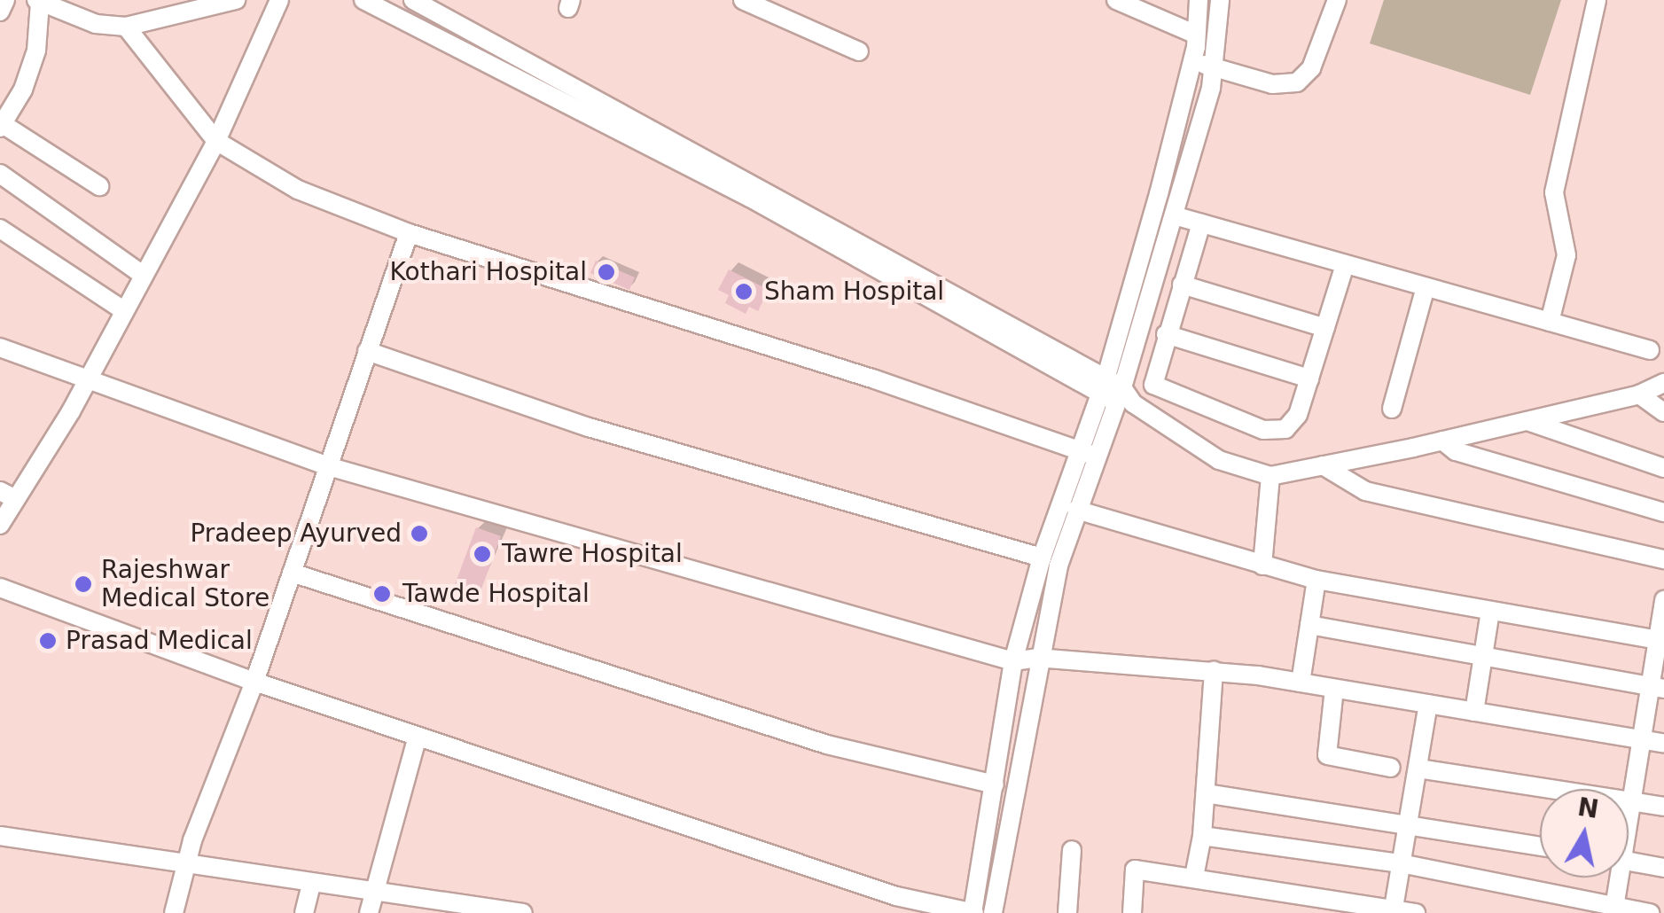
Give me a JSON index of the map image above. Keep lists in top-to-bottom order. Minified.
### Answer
{"places":["Kothari Hospital","Sham Hospital","Pradeep Ayurved","Tawre Hospital","Rajeshwar Medical Store","Tawde Hospital","Prasad Medical"],"north":"top"}
